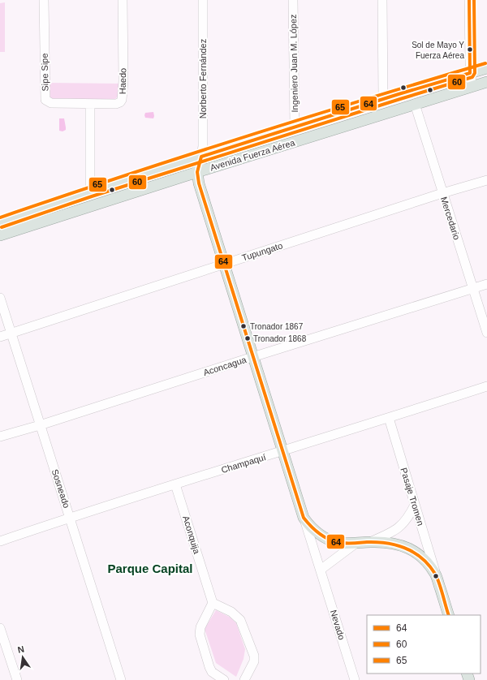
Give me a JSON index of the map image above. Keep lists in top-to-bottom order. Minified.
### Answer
{"streets":{"main road":["Avenida Fuerza Aérea"],"street":["Ingeniero Juan M. López","Sipe Sipe","Norberto Fernández","Haedo","Mercedario","Tupungato","Aconcagua","Champaquí","Sosneado","Pasaje Tromen","Aconquija","Nevado"]},"crossings":[["Ingeniero Juan M. López","Avenida Fuerza Aérea"],["Sipe Sipe","Haedo"],["Norberto Fernández","Avenida Fuerza Aérea"],["Avenida Fuerza Aérea","Mercedario"],["Mercedario","Tupungato"],["Mercedario","Aconcagua"],["Tupungato","Sosneado"],["Aconcagua","Sosneado"],["Champaquí","Sosneado"],["Champaquí","Pasaje Tromen"],["Champaquí","Aconquija"]],"districts":["Parque Capital"],"places":["Sol de Mayo Y Fuerza Aérea","Tronador 1867","Tronador 1868"],"lines":["transit line 64","transit line 60","transit line 65"],"legend":["64","60","65"],"north":"top"}
